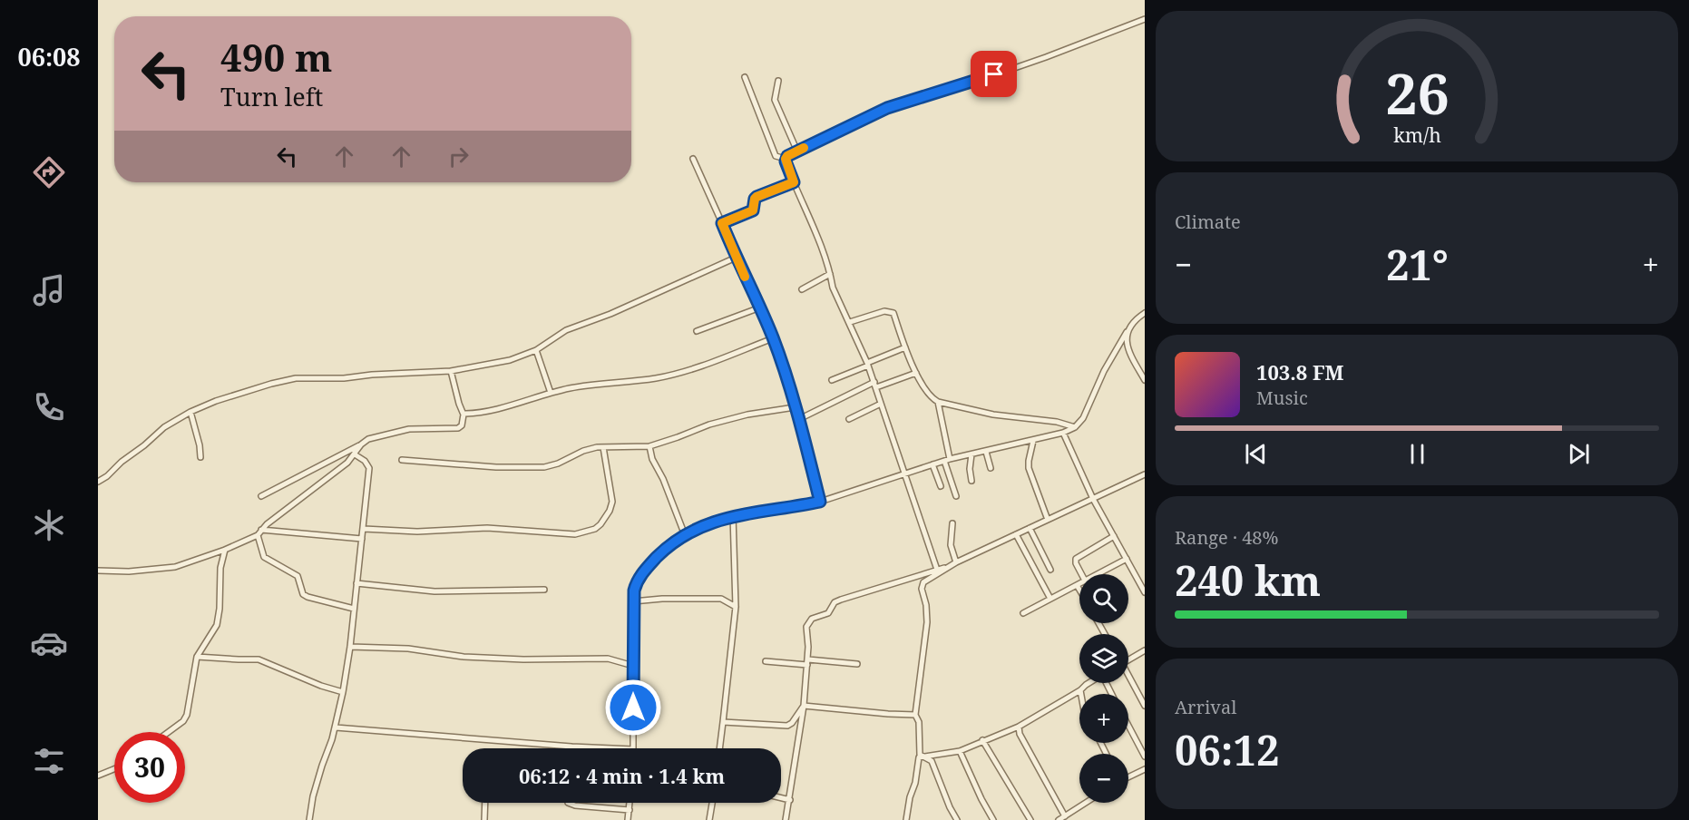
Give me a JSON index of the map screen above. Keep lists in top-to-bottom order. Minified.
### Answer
{"page":{"tabs":"06:08","turn":["490 m","Turn left"],"tile":["Climate",["Range · 48%","240 km"],["Arrival","06:12"]],"heat":["−","21°","+"],"song":["103.8 FM","Music"],"map_buttons":["+","−"],"limit":"30","trip":"06:12 · 4 min · 1.4 km","gauge":["26","km/h"]}}
